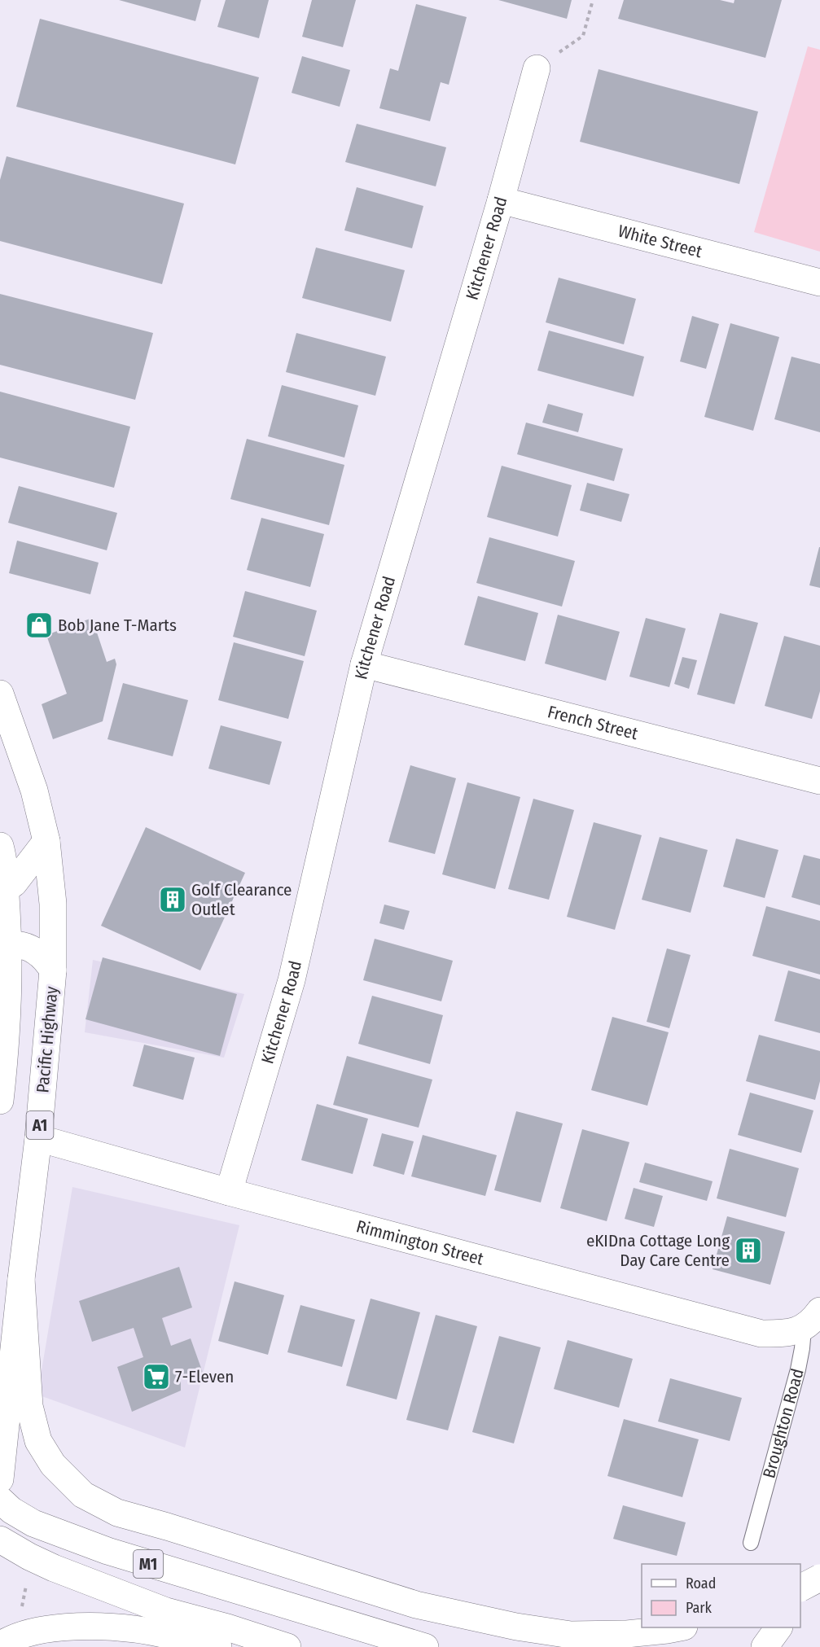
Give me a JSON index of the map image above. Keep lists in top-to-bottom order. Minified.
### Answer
{"streets":{"main road":["White Street","Kitchener Road","French Street","Pacific Highway","A1","Rimmington Street","M1"],"lane":["Broughton Road"]},"crossings":[["White Street","Kitchener Road"],["Kitchener Road","French Street"],["Kitchener Road","Rimmington Street"],["Pacific Highway","Rimmington Street"],["Pacific Highway","M1"],["Rimmington Street","Broughton Road"]],"places":{"shop":["Bob Jane T-Marts"],"building":["Golf Clearance Outlet","eKIDna Cottage Long Day Care Centre"],"supermarket":["7-Eleven"]},"legend":["Road","Park"]}
